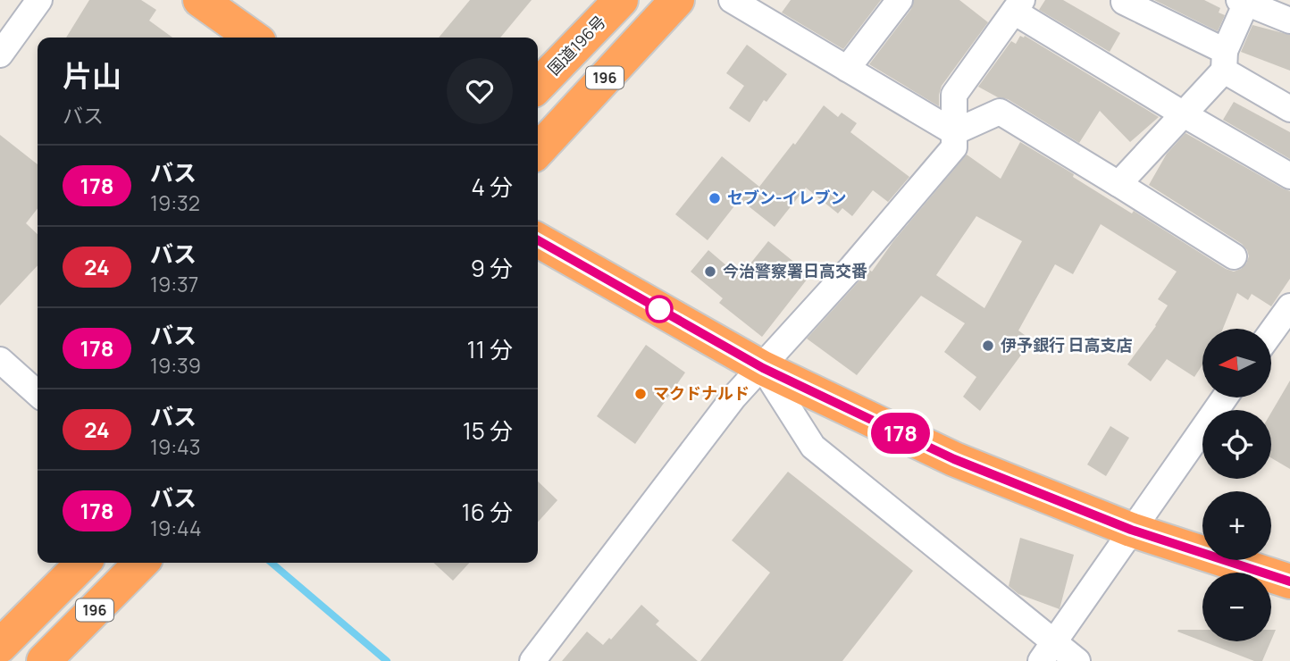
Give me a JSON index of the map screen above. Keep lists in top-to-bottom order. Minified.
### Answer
{"streets":{"highway":["国道196号","196"]},"places":["セブン-イレブン","今治警察署日高交番","伊予銀行 日高支店","マクドナルド"],"lines":["bus line 178"],"north":"left","page":{"on_map":"178","heading":["片山","バス"],"list":[{"mark":"178","name":"バス","note":"19:32","value":"4 分"},{"mark":"24","name":"バス","note":"19:37","value":"9 分"},{"mark":"178","name":"バス","note":"19:39","value":"11 分"},{"mark":"24","name":"バス","note":"19:43","value":"15 分"},{"mark":"178","name":"バス","note":"19:44","value":"16 分"}],"map_buttons":["+","−"]}}
